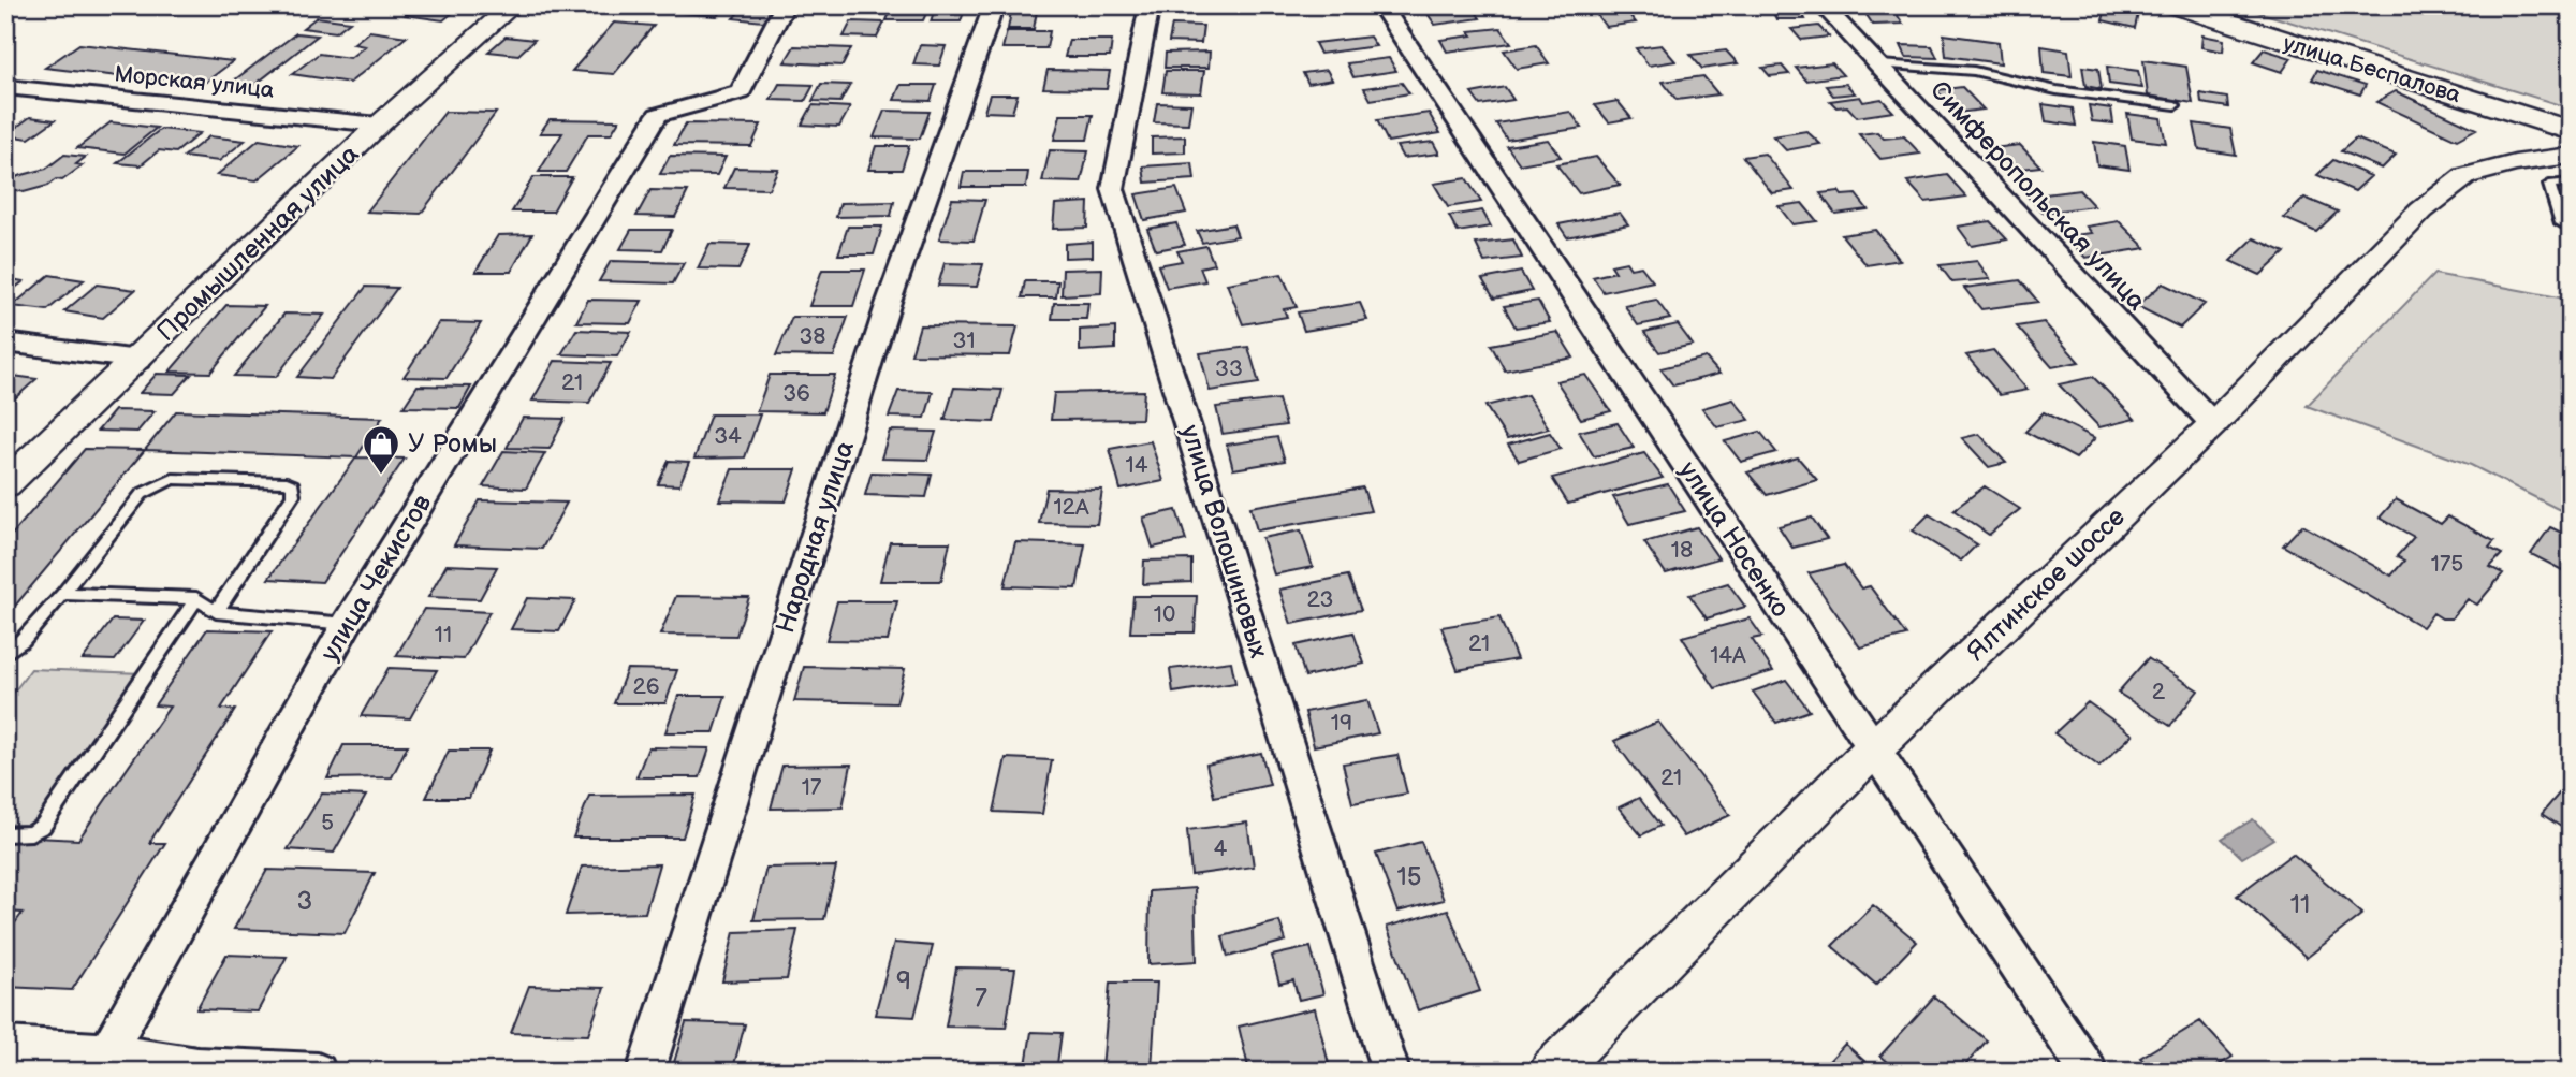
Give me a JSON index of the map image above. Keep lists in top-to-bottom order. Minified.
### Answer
{"streets":{"main road":["улица Беспалова"],"street":["Морская улица","Симферопольская улица","Промышленная улица","Народная улица","улица Носенко","улица Волошиновых","улица Чекистов","Ялтинское шоссе"]},"crossings":[["улица Беспалова","Ялтинское шоссе"],["Морская улица","Промышленная улица"],["Симферопольская улица","Ялтинское шоссе"],["улица Носенко","Ялтинское шоссе"]],"places":{"shop":["У Ромы"]},"house_numbers":["38","31","33","21","36","34","14","12А","18","175","23","10","11","21","14А","26","2","19","21","17","5","4","15","3","11","9","7"]}
